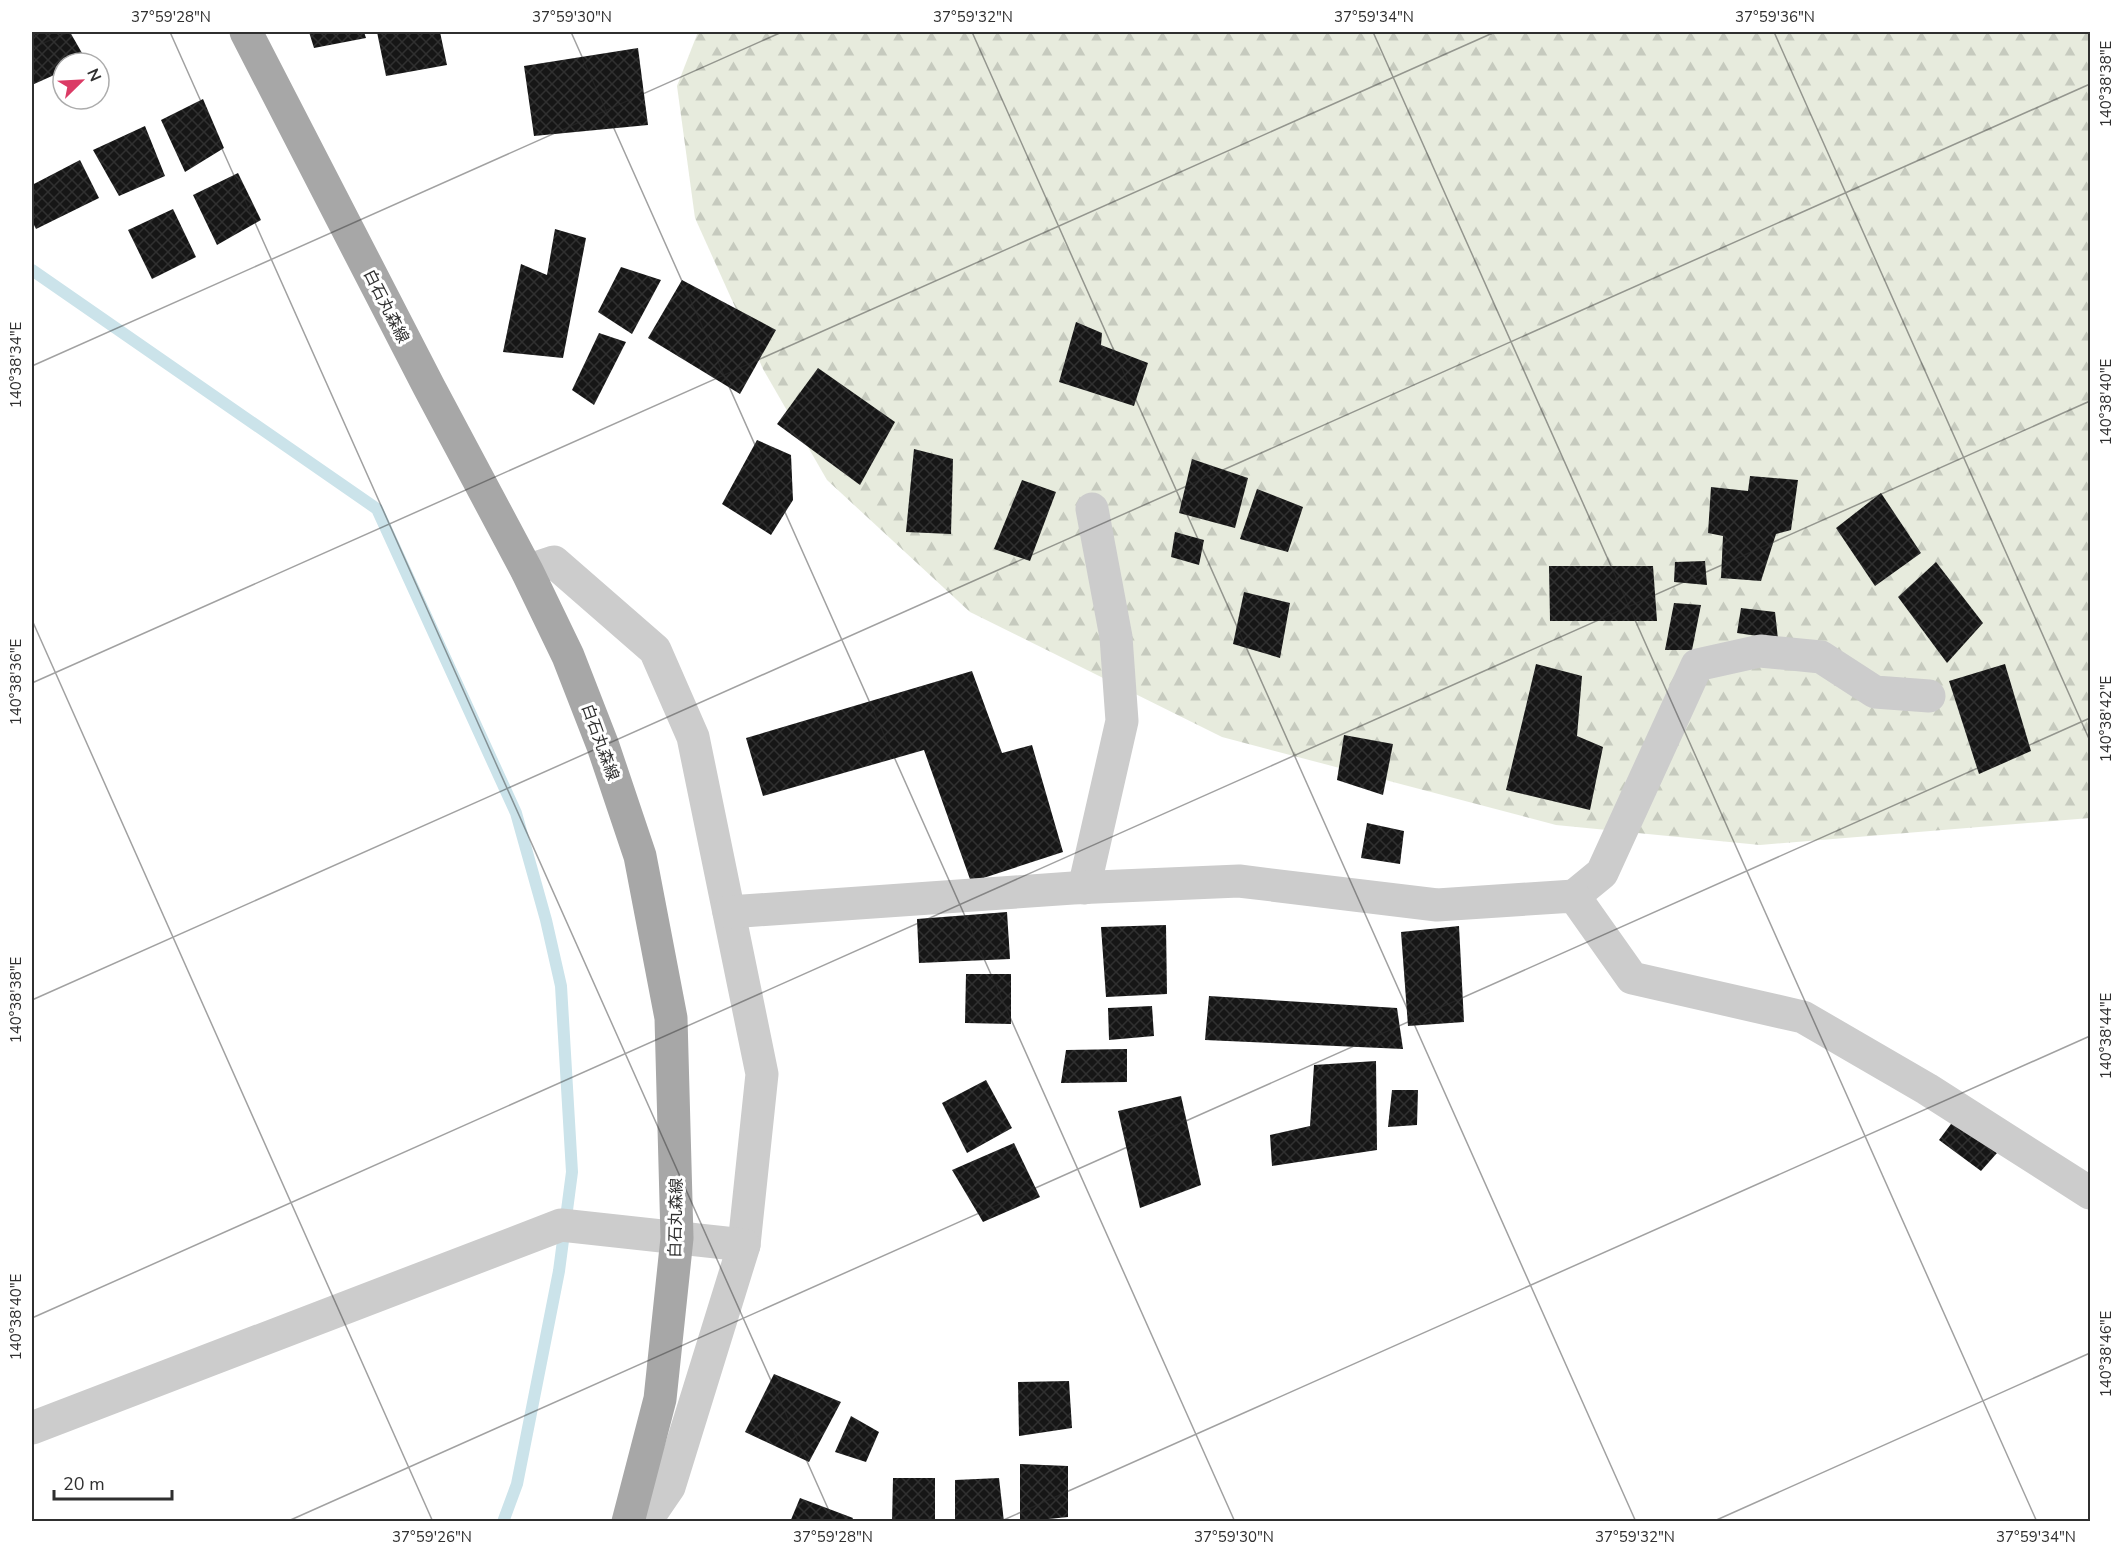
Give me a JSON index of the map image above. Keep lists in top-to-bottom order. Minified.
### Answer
{"streets":{"main road":["白石丸森線"]},"scale_bar":"20 m","north":"top right","coordinates":["37°59'28\"N","37°59'30\"N","37°59'32\"N","37°59'34\"N","37°59'36\"N","140°38'38\"E","140°38'34\"E","140°38'40\"E","140°38'36\"E","140°38'42\"E","140°38'44\"E","140°38'46\"E","37°59'26\"N"]}
